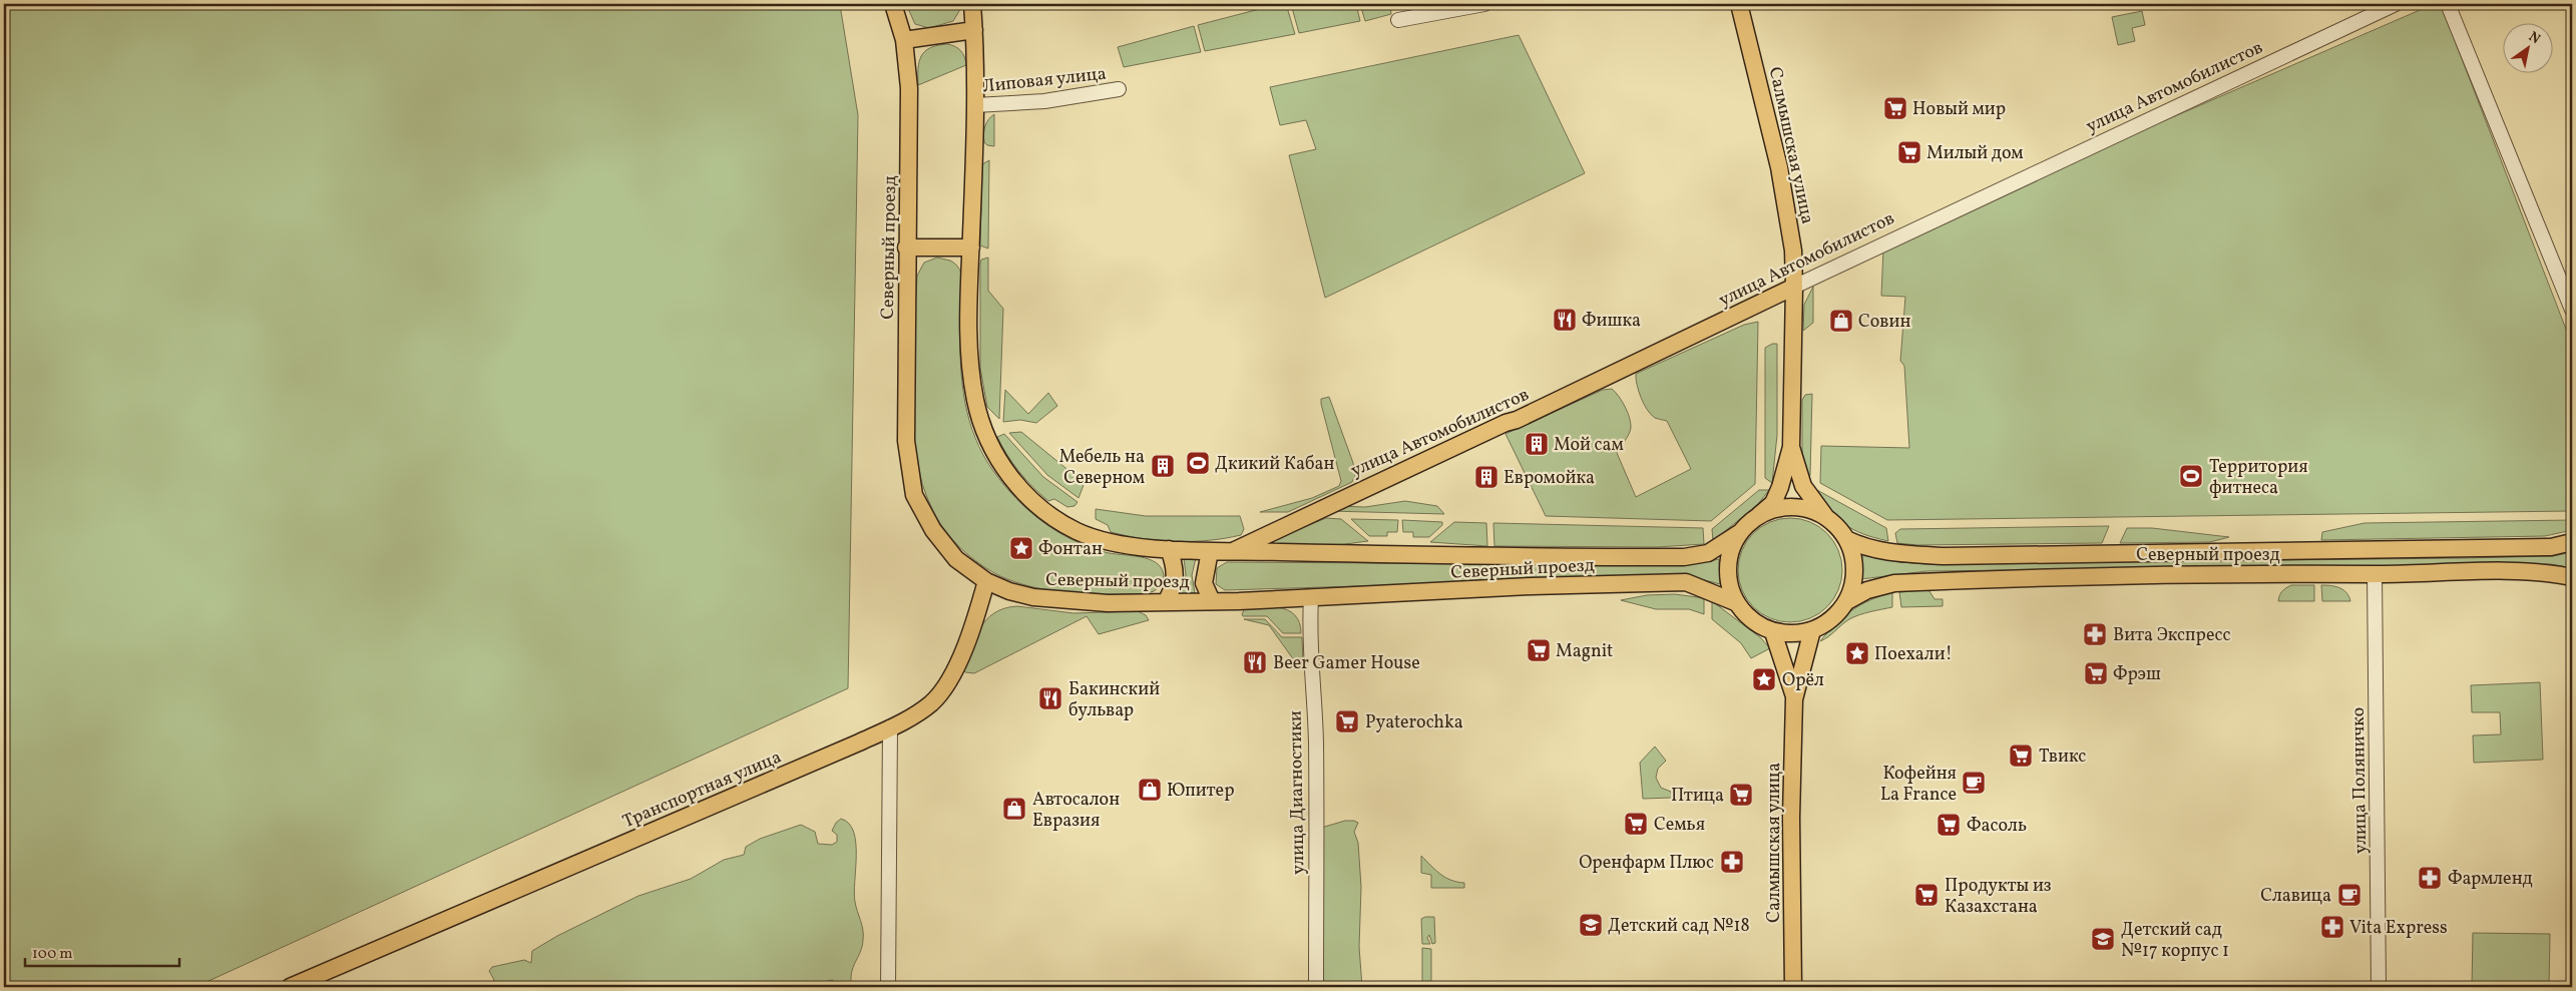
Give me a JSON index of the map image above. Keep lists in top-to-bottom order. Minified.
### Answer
{"streets":{"main road":["улица Автомобилистов","Салмышская улица","Северный проезд","Транспортная улица"],"street":["Липовая улица","улица Поляничко","улица Диагностики"]},"crossings":[["Липовая улица","Северный проезд"],["улица Автомобилистов","Салмышская улица"],["улица Автомобилистов","Северный проезд"],["Северный проезд","улица Поляничко"],["Северный проезд","улица Диагностики"]],"places":{"supermarket":["Новый мир","Милый дом","Magnit","Фрэш","Pyaterochka","Твикс","Птица","Семья","Фасоль","Продукты из Казахстана"],"restaurant":["Фишка","Beer Gamer House","Бакинский бульвар"],"shop":["Совин","Юпитер","Автосалон Евразия"],"building":["Мой сам","Мебель на Северном","Евромойка"],"sports":["Дкикий Кабан","Территория фитнеса"],"place":["Фонтан","Поехали!","Орёл"],"pharmacy":["Вита Экспресс","Оренфарм Плюс","Фармленд","Vita Express"],"cafe":["Кофейня La France","Славица"],"school or university":["Детский сад №18","Детский сад №17 корпус 1"]},"scale_bar":"100 m","north":"top right"}
